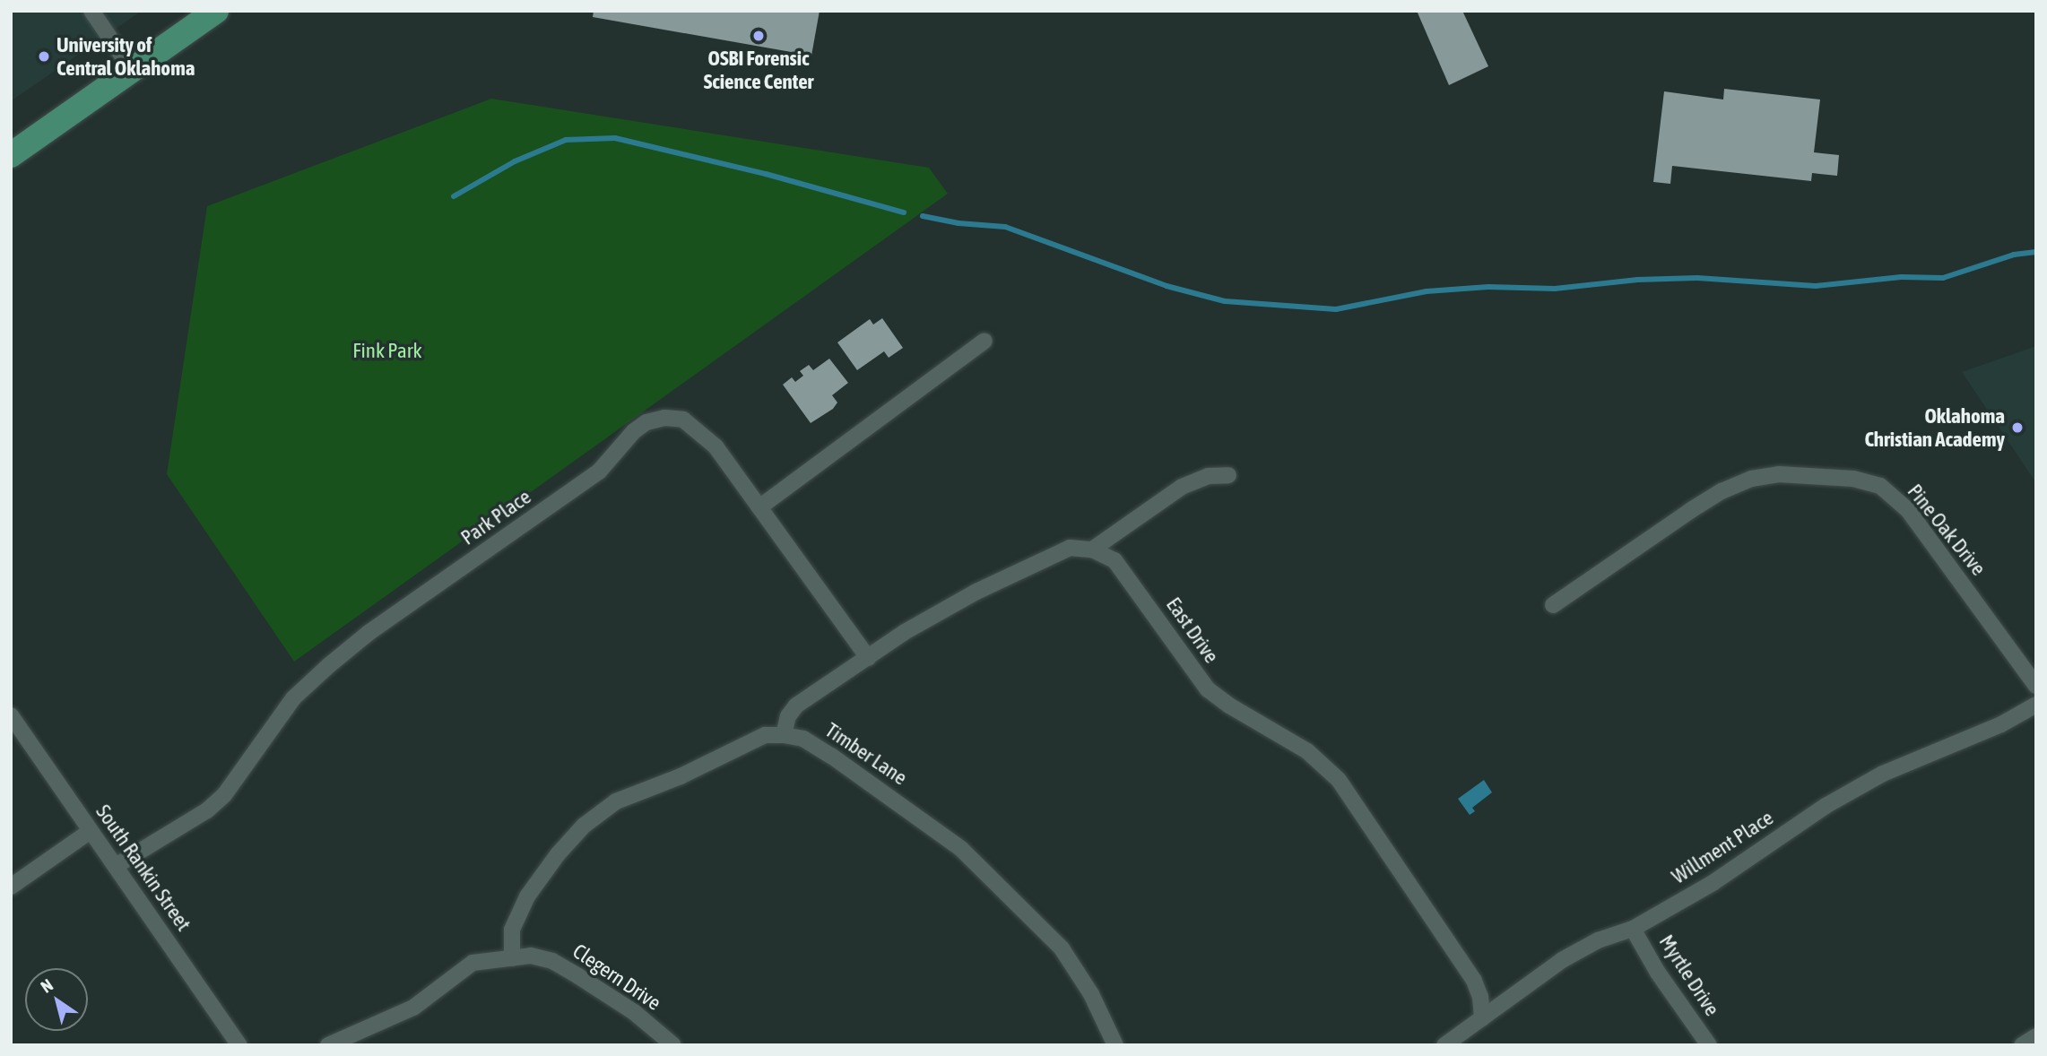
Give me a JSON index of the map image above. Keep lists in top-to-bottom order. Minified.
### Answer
{"streets":{"street":["Park Place","Pine Oak Drive","East Drive","Timber Lane","Willment Place","South Rankin Street","Myrtle Drive","Clegern Drive"]},"crossings":[["Park Place","South Rankin Street"],["East Drive","Willment Place"],["Timber Lane","Clegern Drive"],["Willment Place","Myrtle Drive"]],"parks":["Fink Park"],"places":["OSBI Forensic Science Center","University of Central Oklahoma","Oklahoma Christian Academy"],"north":"top left"}
